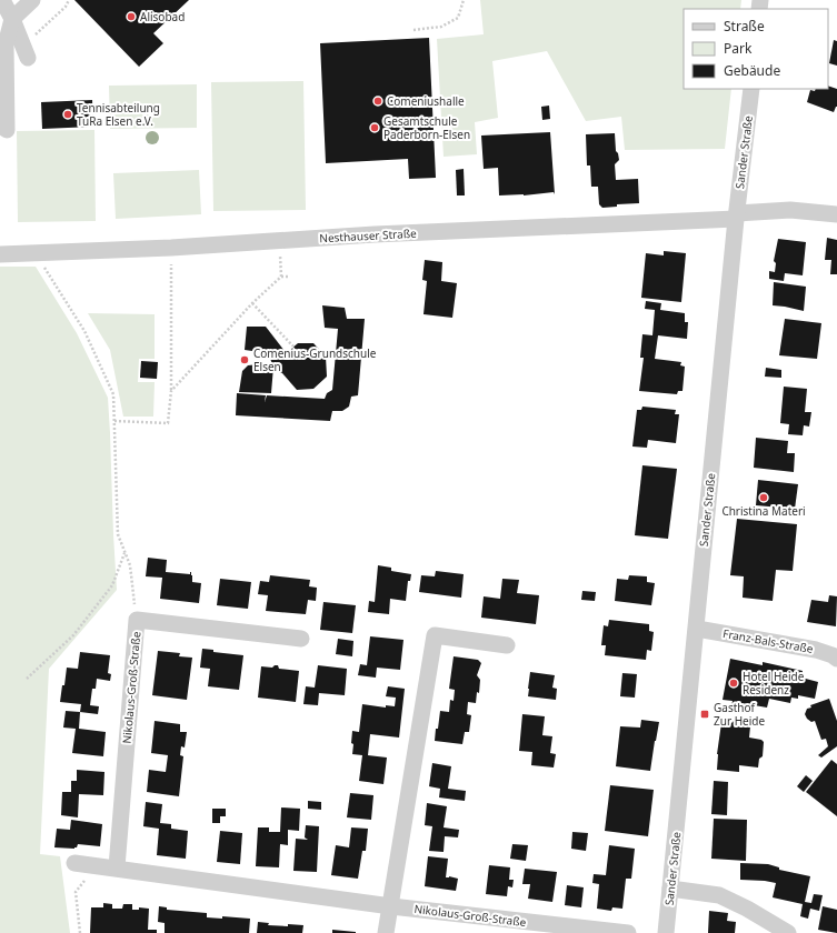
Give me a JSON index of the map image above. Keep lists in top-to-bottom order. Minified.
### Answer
{"streets":{"street":["Sander Straße","Nesthauser Straße","Franz-Bals-Straße","Nikolaus-Groß-Straße"]},"crossings":[["Sander Straße","Nesthauser Straße"],["Sander Straße","Franz-Bals-Straße"]],"places":{"other":["Alisobad","Comeniushalle","Tennisabteilung TuRa Elsen e.V.","Gesamtschule Paderborn-Elsen","Comenius-Grundschule Elsen","Christina Materi","Hotel Heide Residenz"],"transit":["Gasthof Zur Heide"]},"legend":["Straße","Park","Gebäude"]}
